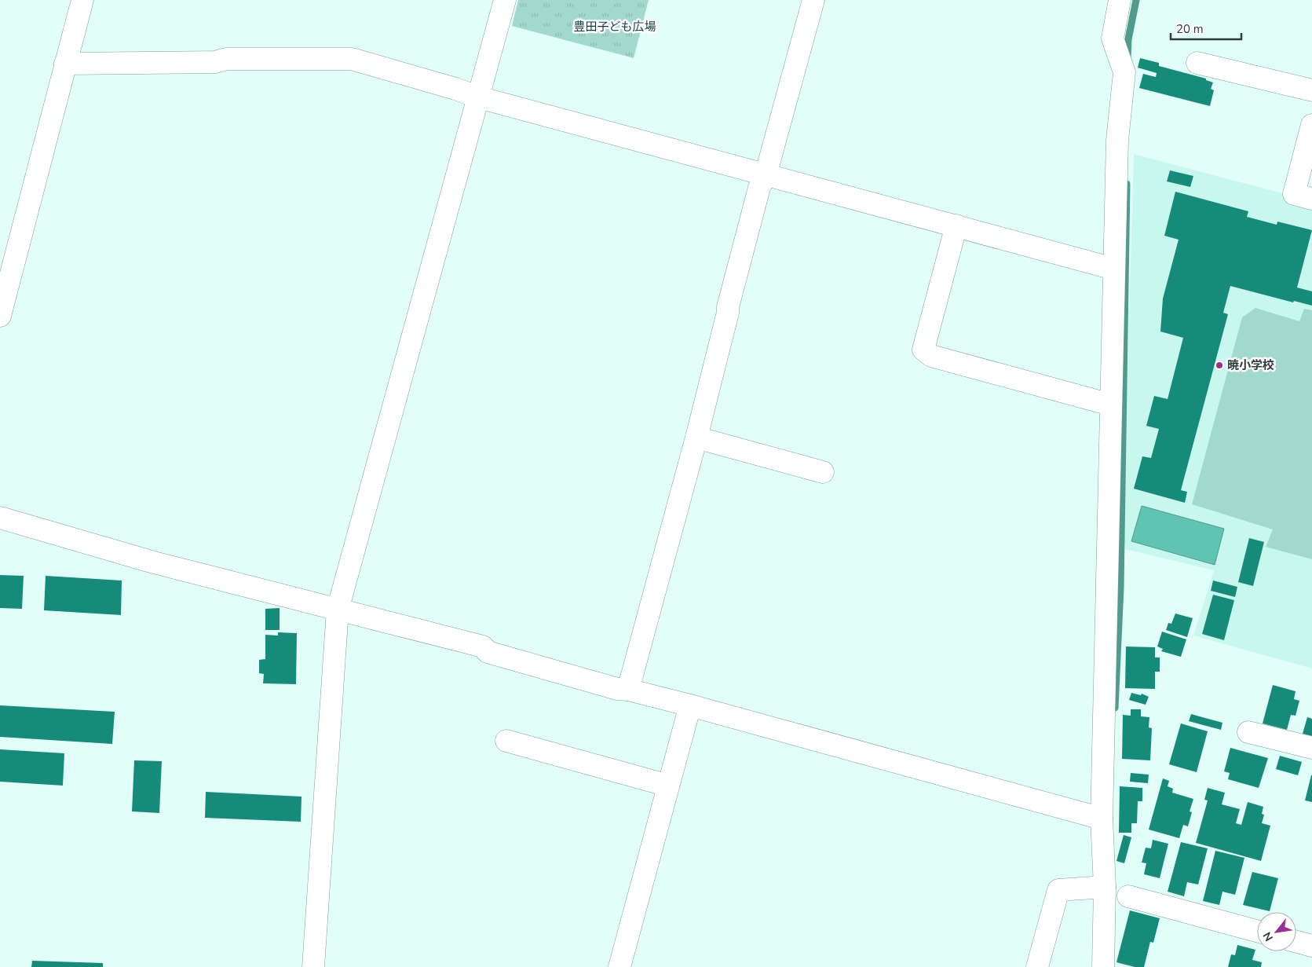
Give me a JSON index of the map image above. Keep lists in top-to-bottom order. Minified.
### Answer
{"parks":["豊田子ども広場"],"places":["暁小学校"],"scale_bar":"20 m","north":"bottom left"}
